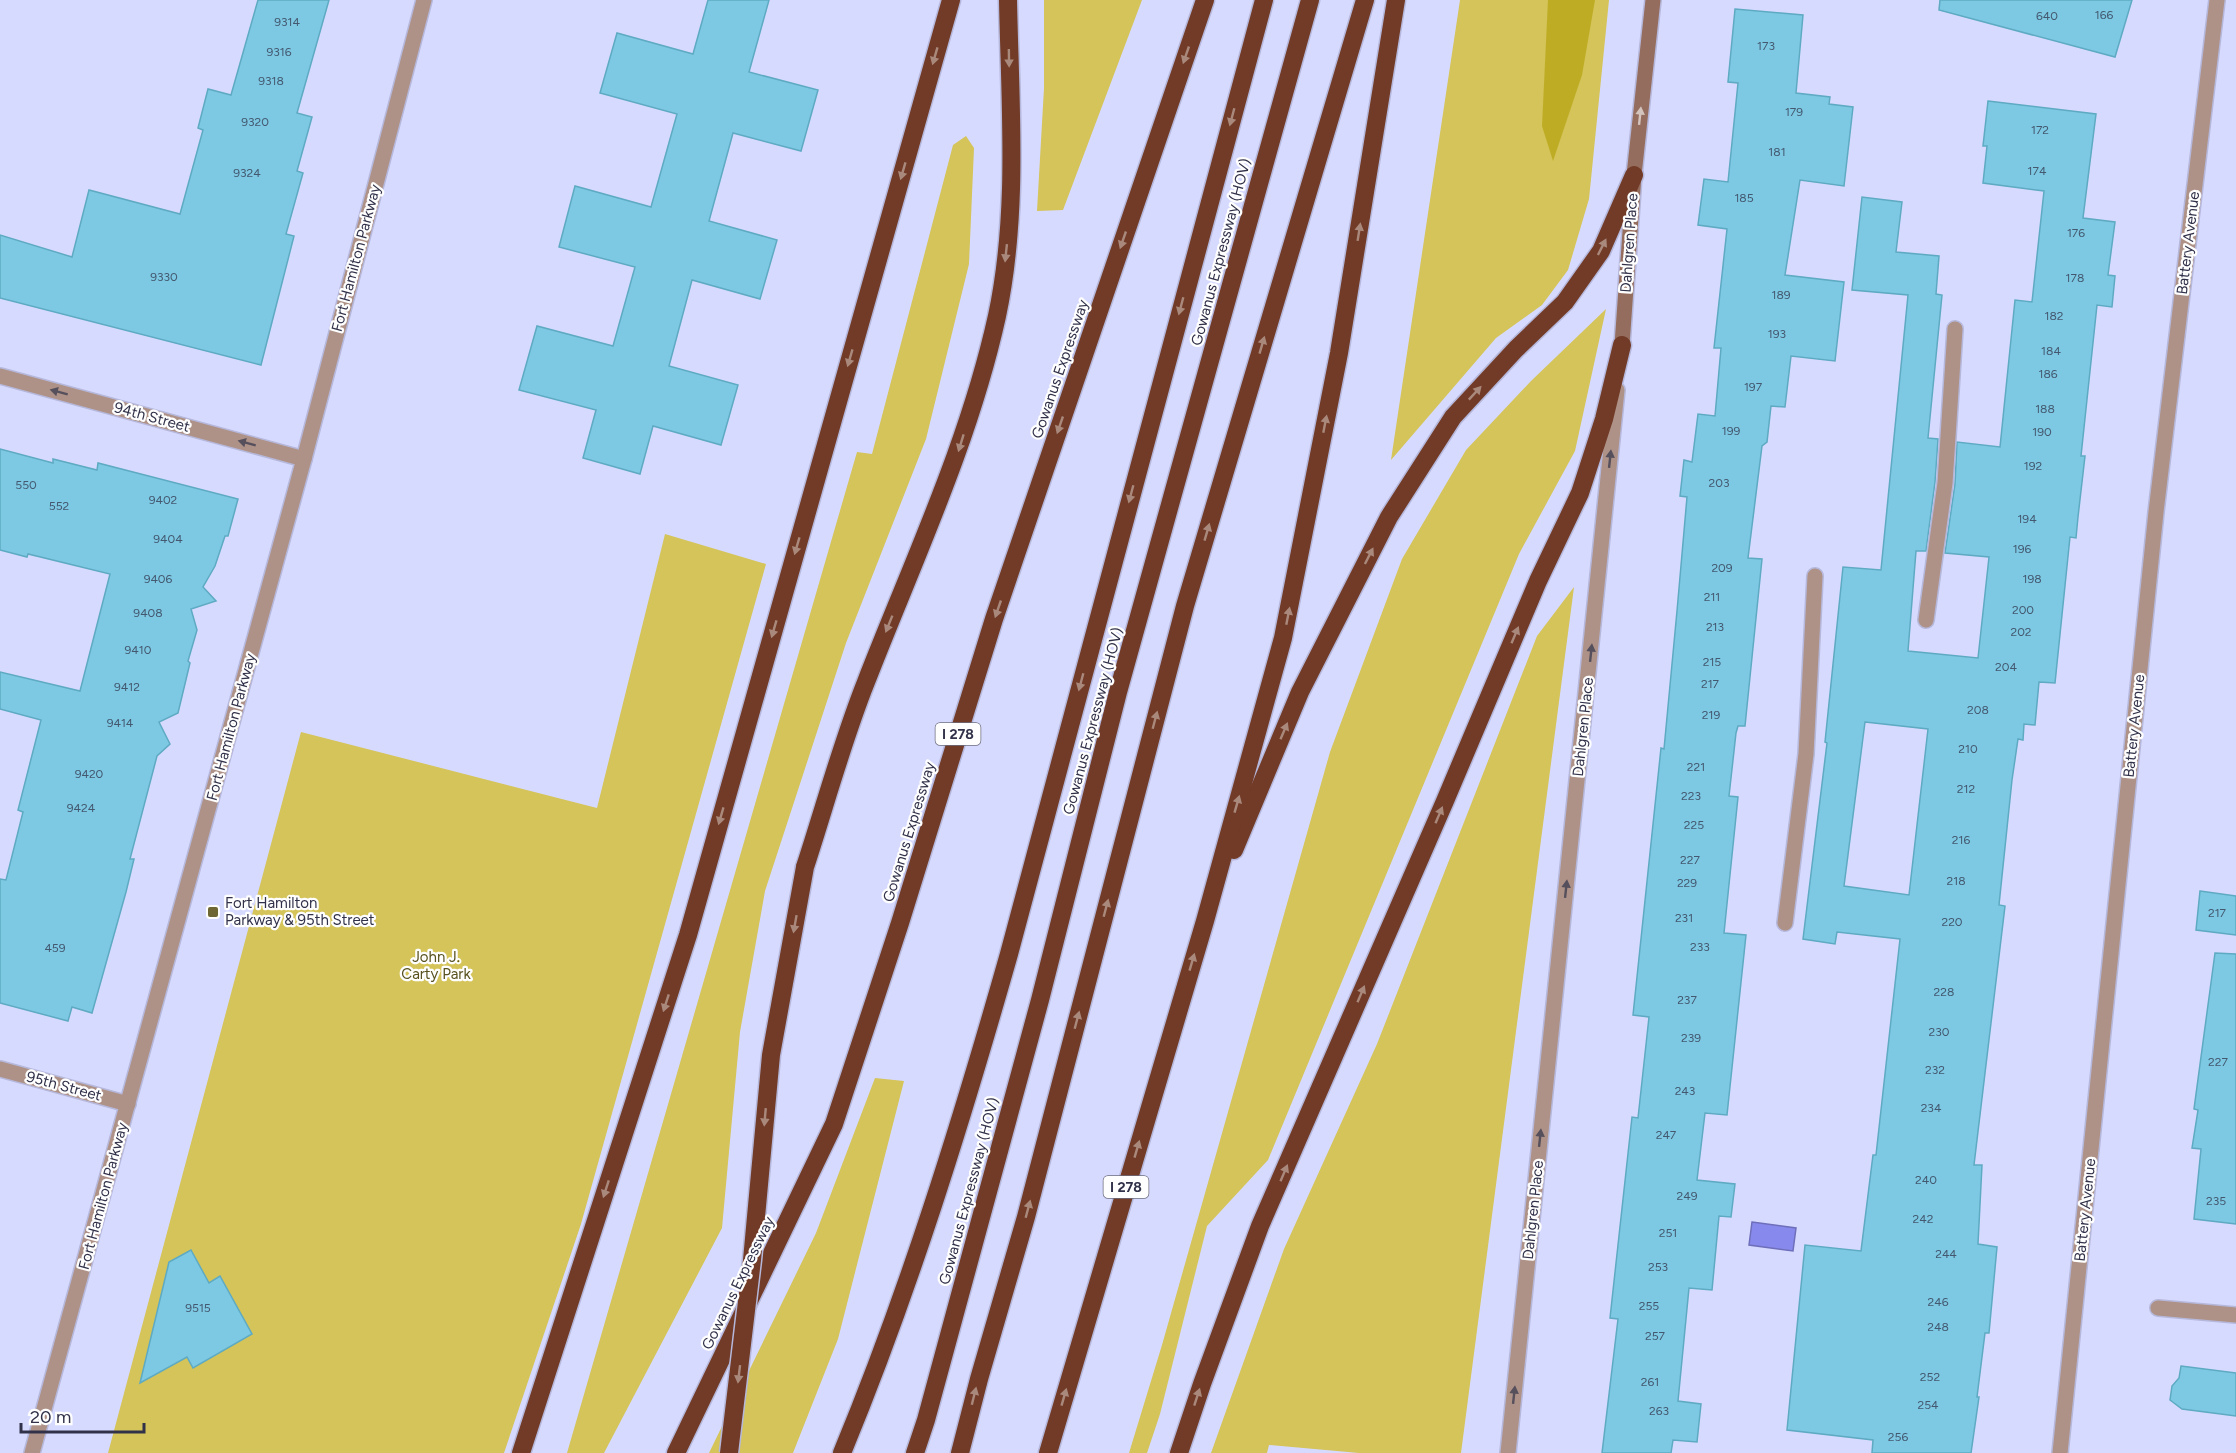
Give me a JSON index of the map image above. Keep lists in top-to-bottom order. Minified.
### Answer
{"streets":{"highway":["Gowanus Expressway (HOV)","Gowanus Expressway","I 278"],"main road":["Dahlgren Place"],"street":["Battery Avenue","Fort Hamilton Parkway","94th Street","95th Street"]},"crossings":[["Fort Hamilton Parkway","94th Street"],["Fort Hamilton Parkway","95th Street"]],"one_way":["Dahlgren Place","94th Street"],"parks":["John J. Carty Park"],"places":{"transit":["Fort Hamilton Parkway & 95th Street"]},"house_numbers":["166","640","9314","173","9316","9318","179","9320","172","181","174","9324","185","176","9330","178","189","182","193","184","186","197","188","199","190","192","203","550","9402","552","194","9404","196","209","9406","198","211","200","9408","213","202","9410","215","204","217","9412","208","219","9414","210","221","9420","212","223","9424","225","216","227","218","229","217","231","220","233","459","228","237","230","239","227","232","243","234","247","240","249","235","242","251","244","253","246","255","9515","248","257","252","261","254","263","256"],"scale_bar":"20 m"}
